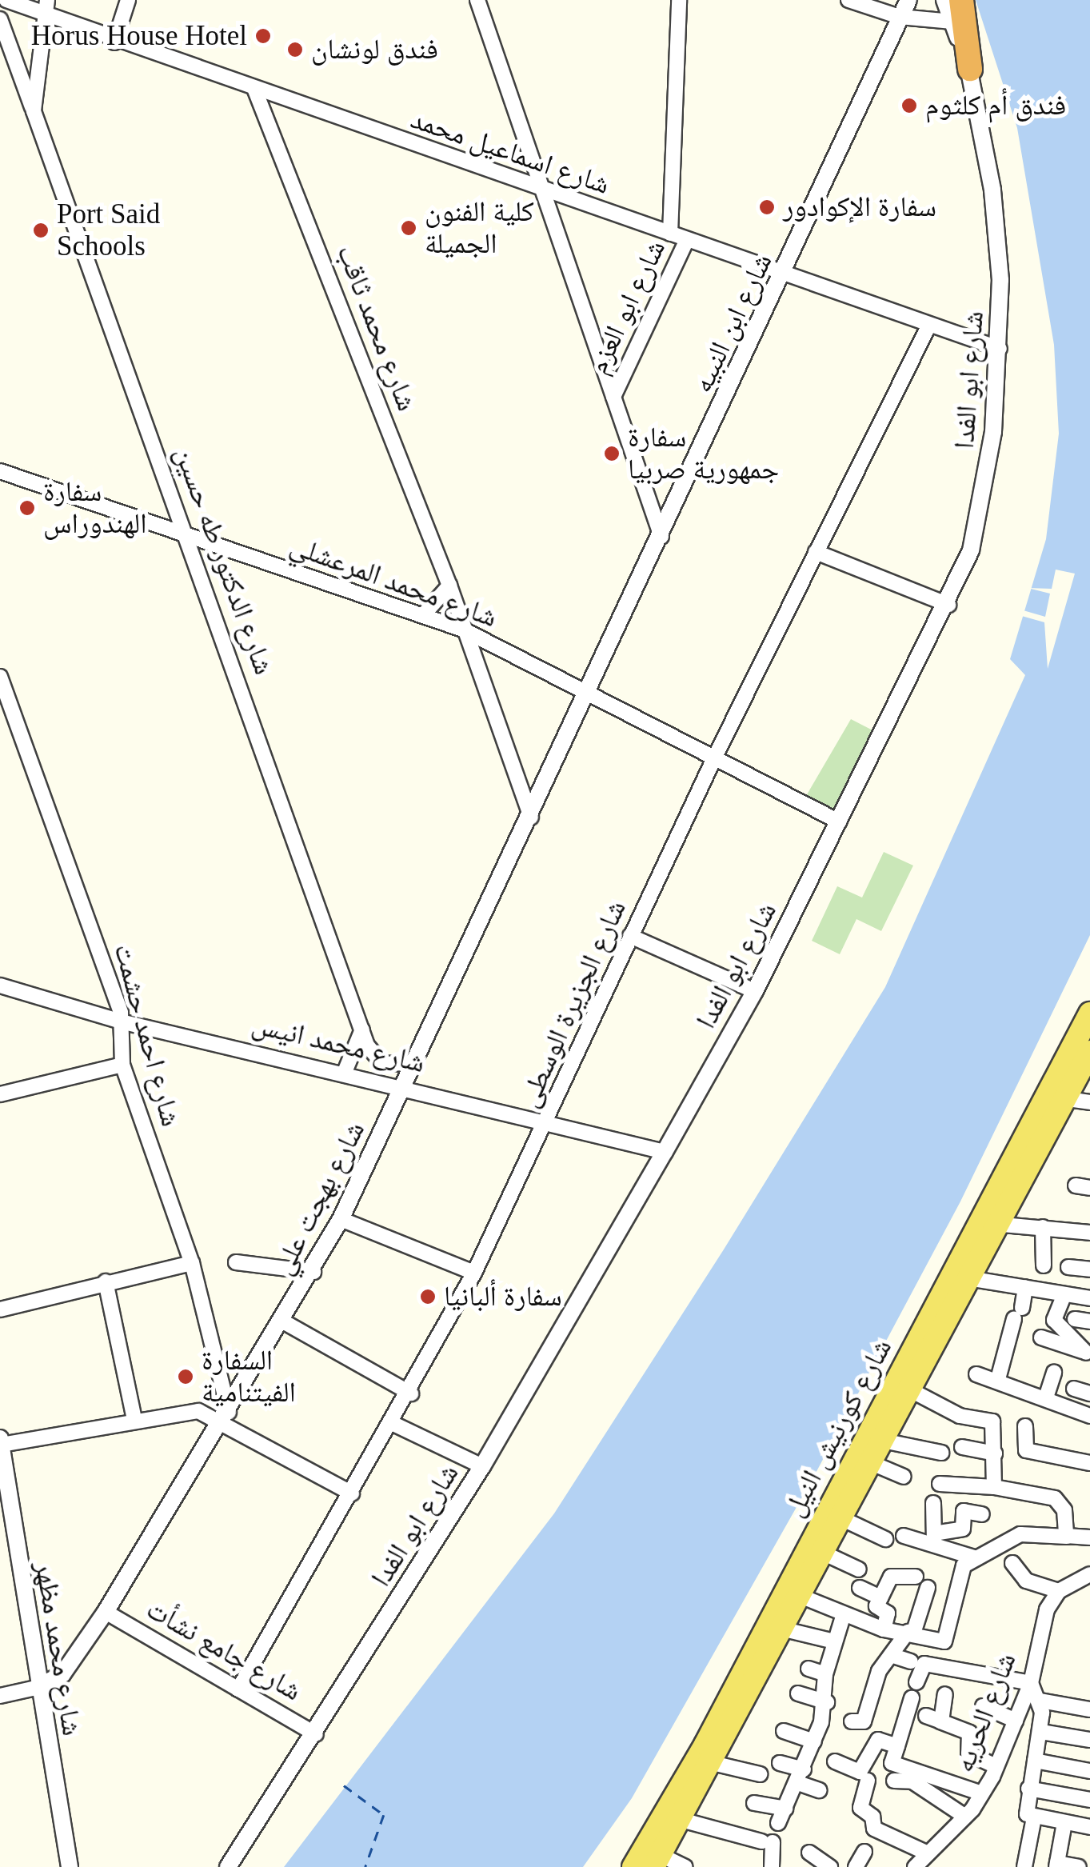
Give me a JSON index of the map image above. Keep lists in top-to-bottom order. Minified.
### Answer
{"streets":{"main road":["شارع كورنيش النيل"],"street":["شارع اسماعيل محمد","شارع ابو العزم","شارع ابن النبيه","شارع محمد ثاقب","شارع ابو الفدا","شارع الدكتور طه حسين","شارع محمد المرعشلي","شارع الجزيرة الوسطى","شارع احمد حشمت","شارع محمد انيس","شارع بهجت علي","شارع محمد مظهر","شارع جامع نشأت","شارع الحريه"]},"crossings":[["شارع اسماعيل محمد","شارع ابو العزم"],["شارع اسماعيل محمد","شارع ابن النبيه"],["شارع اسماعيل محمد","شارع محمد ثاقب"],["شارع اسماعيل محمد","شارع ابو الفدا"],["شارع اسماعيل محمد","شارع الدكتور طه حسين"],["شارع اسماعيل محمد","شارع الجزيرة الوسطى"],["شارع ابن النبيه","شارع محمد المرعشلي"],["شارع ابن النبيه","شارع بهجت علي"],["شارع محمد ثاقب","شارع محمد المرعشلي"],["شارع محمد ثاقب","شارع بهجت علي"],["شارع ابو الفدا","شارع محمد المرعشلي"],["شارع ابو الفدا","شارع محمد انيس"],["شارع ابو الفدا","شارع جامع نشأت"],["شارع الدكتور طه حسين","شارع محمد المرعشلي"],["شارع الدكتور طه حسين","شارع بهجت علي"],["شارع محمد المرعشلي","شارع الجزيرة الوسطى"],["شارع محمد المرعشلي","شارع بهجت علي"],["شارع الجزيرة الوسطى","شارع محمد انيس"],["شارع الجزيرة الوسطى","شارع جامع نشأت"],["شارع احمد حشمت","شارع محمد انيس"],["شارع احمد حشمت","شارع بهجت علي"],["شارع محمد انيس","شارع بهجت علي"],["شارع بهجت علي","شارع محمد مظهر"],["شارع بهجت علي","شارع جامع نشأت"]],"places":["Horus House Hotel","فندق لونشان","فندق أم كلثوم","سفارة الإكوادور","كلية الفنون الجميلة","Port Said Schools","سفارة جمهورية صربيا","سفارة الهندوراس","سفارة ألبانيا","السفارة الفيتنامية"]}
